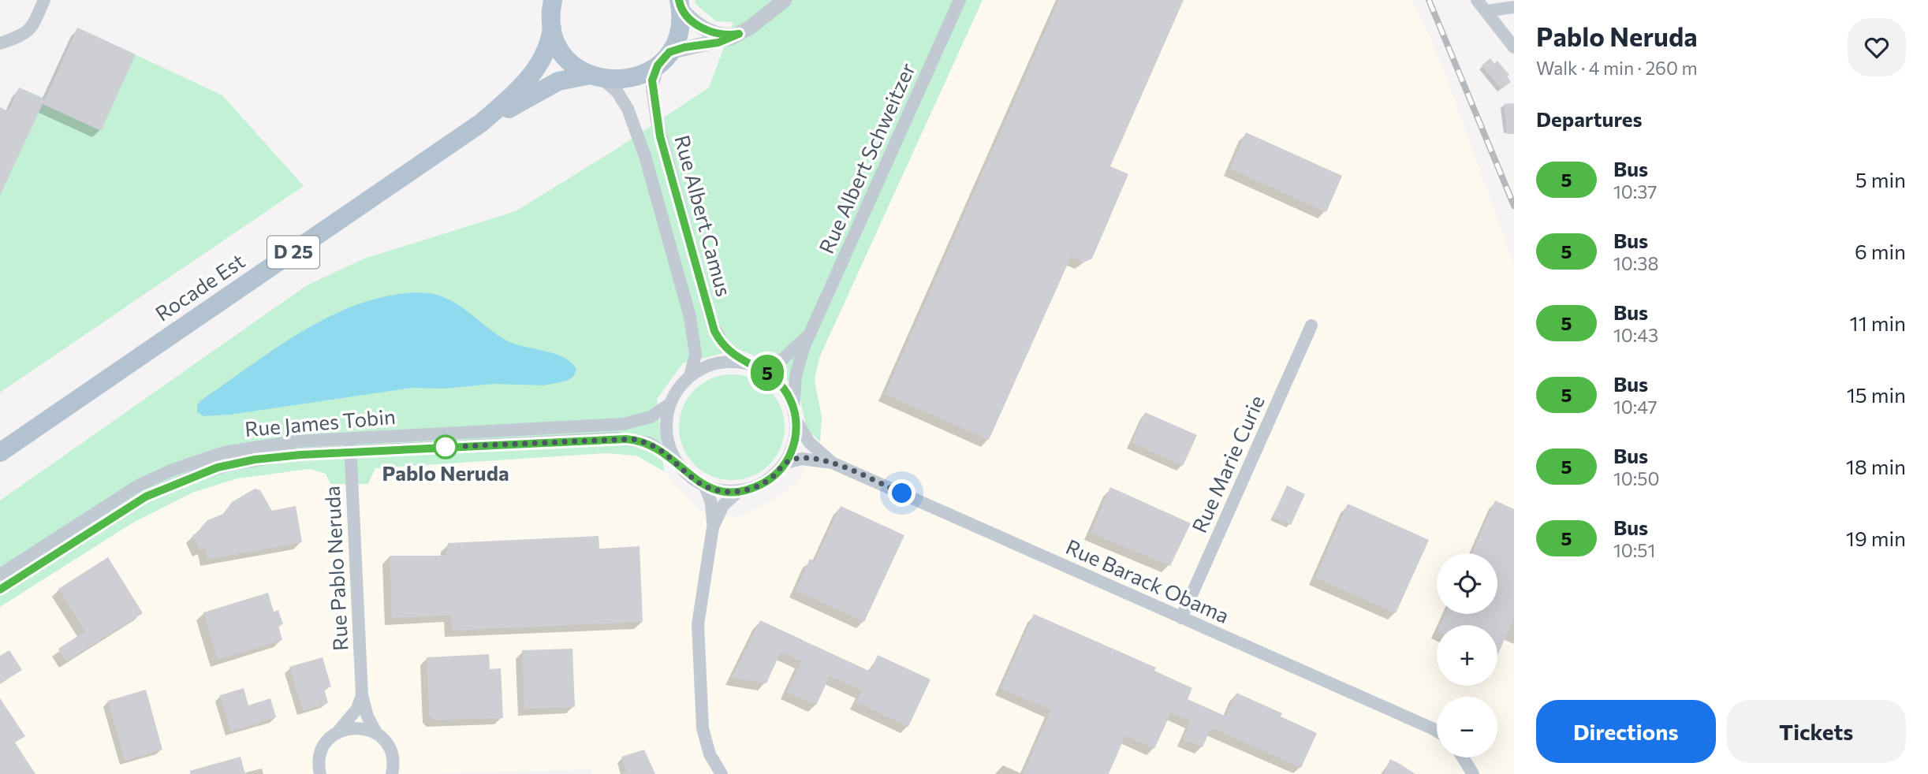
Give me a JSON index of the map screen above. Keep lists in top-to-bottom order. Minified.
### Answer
{"streets":{"main road":["D 25","Rocade Est"],"street":["Rue Albert Schweitzer","Rue Albert Camus","Rue James Tobin","Rue Marie Curie","Rue Pablo Neruda","Rue Barack Obama"]},"crossings":[["Rue Albert Schweitzer","Rue Albert Camus"],["Rue Albert Schweitzer","Rue James Tobin"],["Rue Albert Schweitzer","Rue Barack Obama"],["Rue Albert Camus","Rocade Est"],["Rue Albert Camus","Rue James Tobin"],["Rue Albert Camus","Rue Barack Obama"],["Rue James Tobin","Rue Pablo Neruda"],["Rue James Tobin","Rue Barack Obama"],["Rue Marie Curie","Rue Barack Obama"]],"places":["Pablo Neruda"],"lines":["bus line 5"],"page":{"on_map":"5","heading":[["Pablo Neruda","Walk · 4 min · 260 m"],"Departures"],"list":[{"mark":"5","name":"Bus","note":"10:37","value":"5 min"},{"mark":"5","name":"Bus","note":"10:38","value":"6 min"},{"mark":"5","name":"Bus","note":"10:43","value":"11 min"},{"mark":"5","name":"Bus","note":"10:47","value":"15 min"},{"mark":"5","name":"Bus","note":"10:50","value":"18 min"},{"mark":"5","name":"Bus","note":"10:51","value":"19 min"}],"map_buttons":["+","−"],"buttons":["Directions","Tickets"]}}
